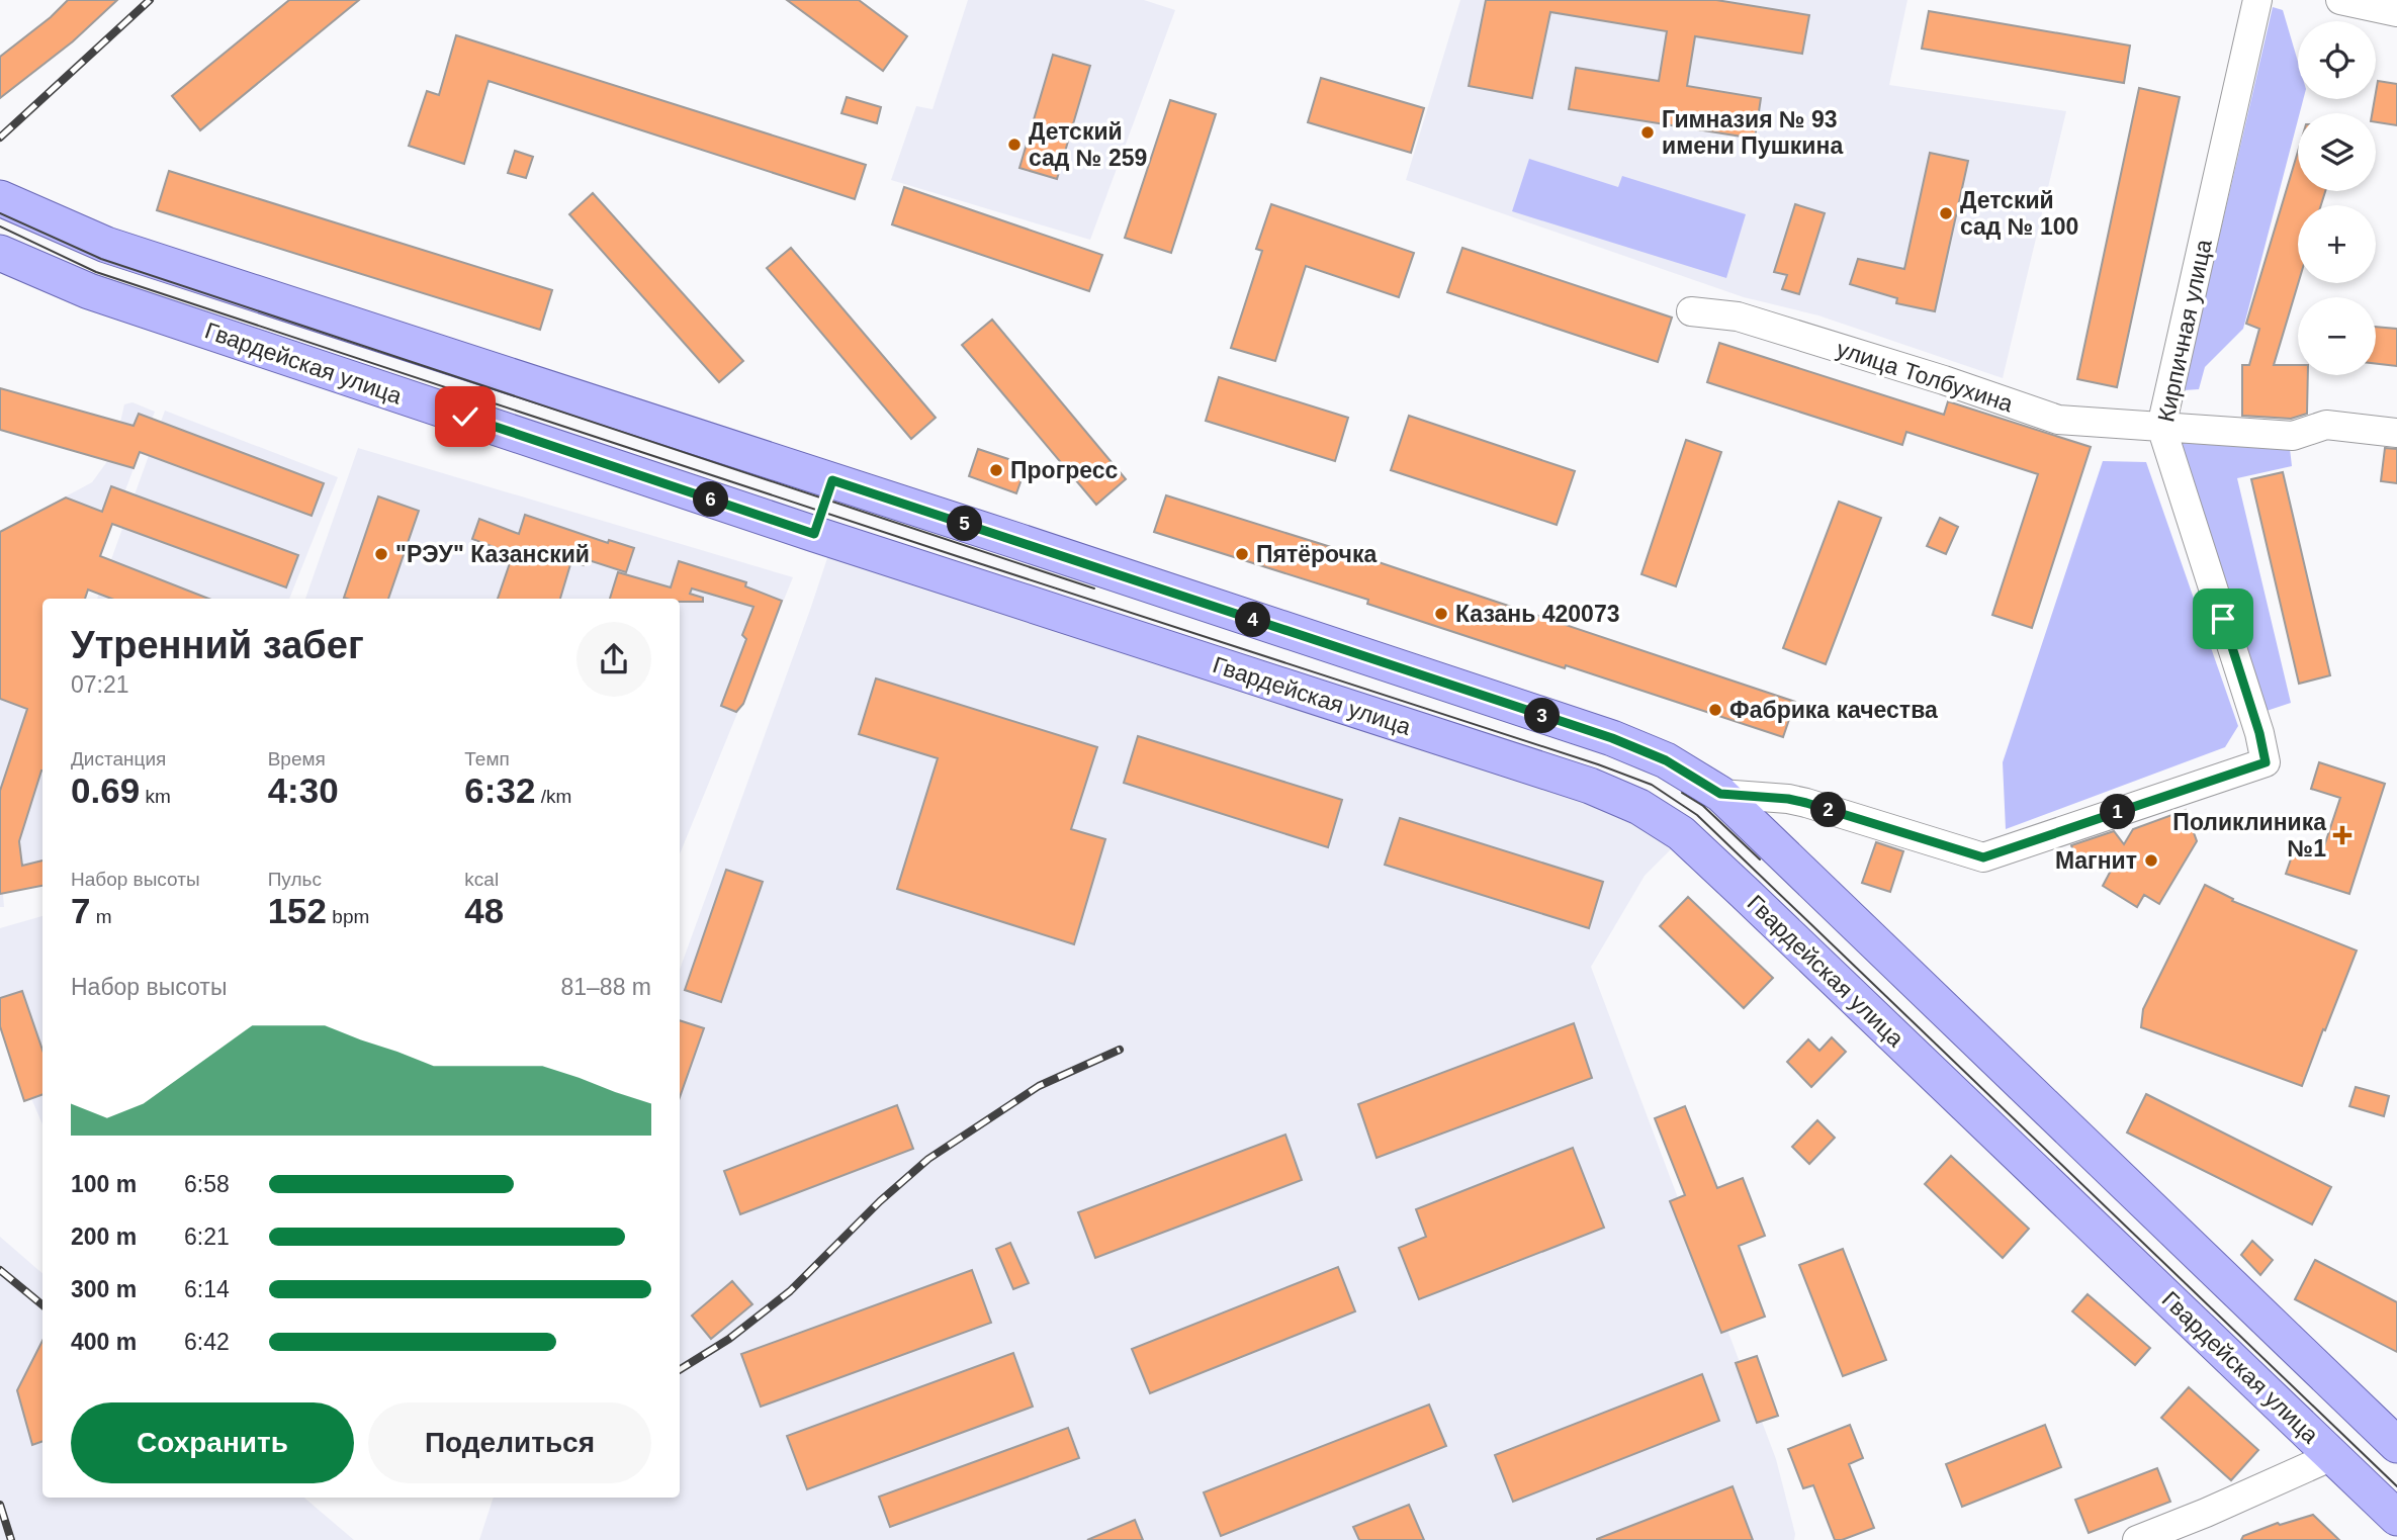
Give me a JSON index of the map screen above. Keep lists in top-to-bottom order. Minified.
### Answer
{"streets":{"main road":["Гвардейская улица"],"street":["Кирпичная улица","улица Толбухина"]},"crossings":[["Кирпичная улица","улица Толбухина"]],"places":{"other":["Гимназия № 93 имени Пушкина","Детский сад № 259","Детский сад № 100","Прогресс","\"РЭУ\" Казанский","Пятёрочка","Казань 420073","Фабрика качества","Магнит"],"health":["Поликлиника №1"]},"page":{"map_buttons":["+","−"],"pins":["6","5","4","3","2","1"],"heading":["Утренний забег","07:21"],"stats":[["Дистанция","0.69 km"],["Время","4:30"],["Темп","6:32 /km"],["Набор высоты","7 m"],["Пульс","152 bpm"],["kcal","48"]],"chart":["Набор высоты","81–88 m"],"list":[{"name":"100 m","note":"6:58"},{"name":"200 m","note":"6:21"},{"name":"300 m","note":"6:14"},{"name":"400 m","note":"6:42"}],"buttons":["Сохранить","Поделиться"]}}
